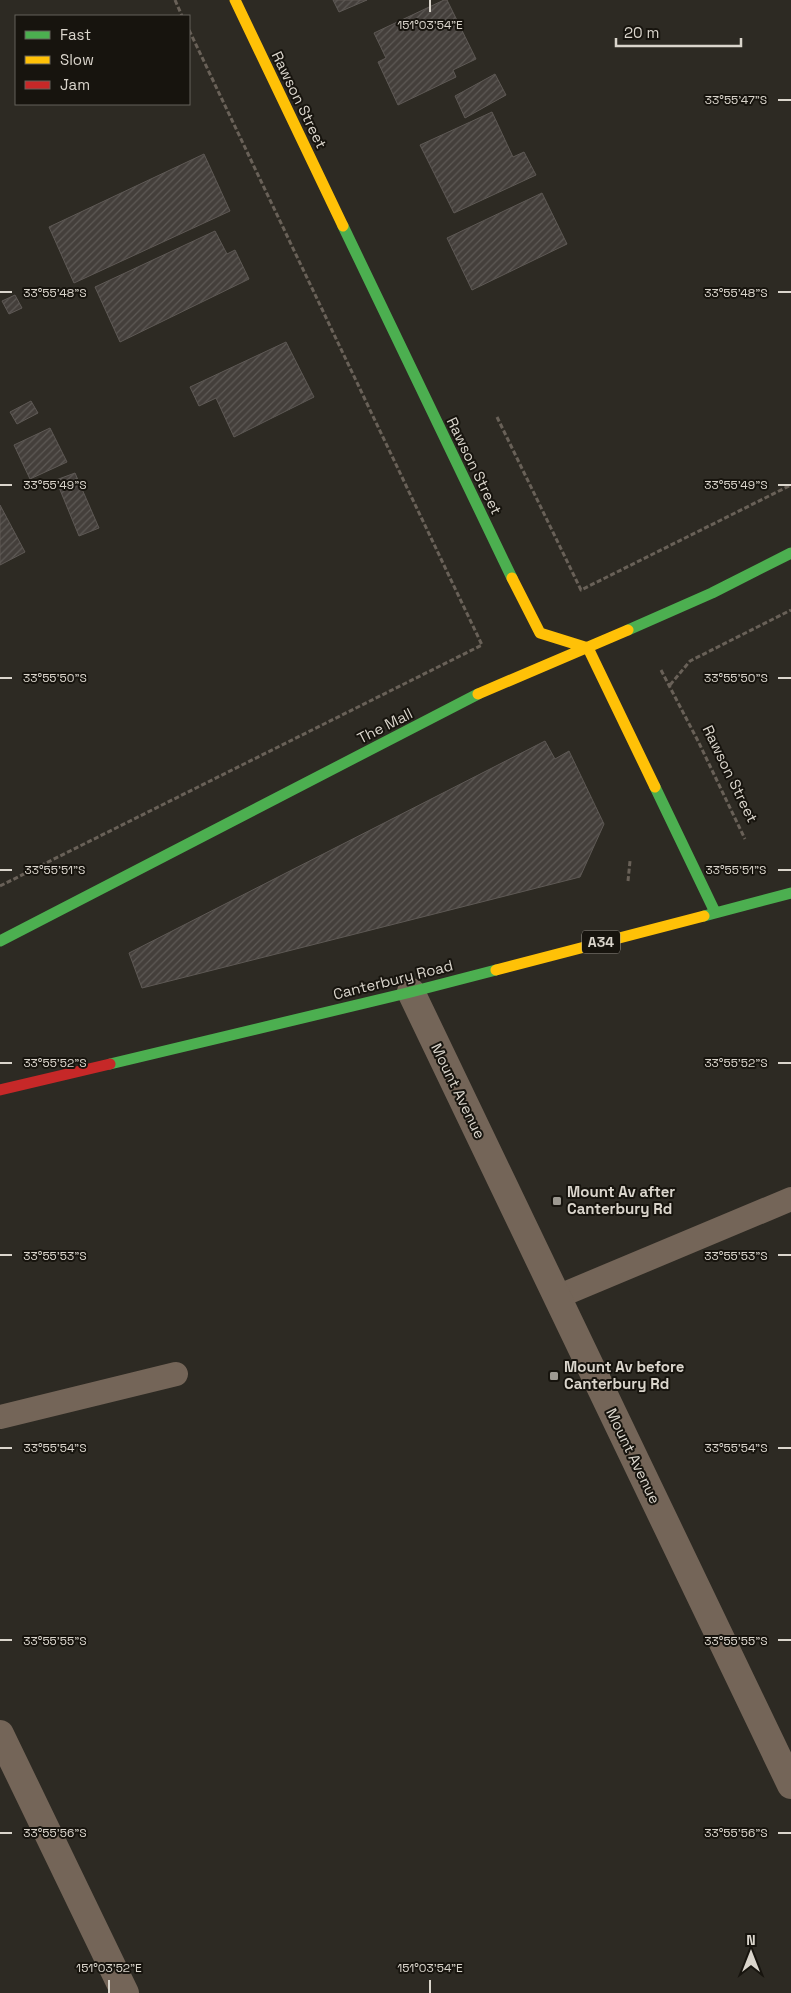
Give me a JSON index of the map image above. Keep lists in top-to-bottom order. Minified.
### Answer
{"streets":{"main road":["Rawson Street","The Mall","A34","Canterbury Road"],"street":["Mount Avenue"]},"crossings":[["Rawson Street","The Mall"],["Canterbury Road","Mount Avenue"]],"places":{"transit":["Mount Av after Canterbury Rd","Mount Av before Canterbury Rd"]},"legend":["Fast","Slow","Jam"],"scale_bar":"20 m","north":"top","coordinates":["151°03'54\"E","33°55'47\"S","33°55'48\"S","33°55'49\"S","33°55'50\"S","33°55'51\"S","33°55'52\"S","33°55'53\"S","33°55'54\"S","33°55'55\"S","33°55'56\"S","151°03'52\"E"]}
